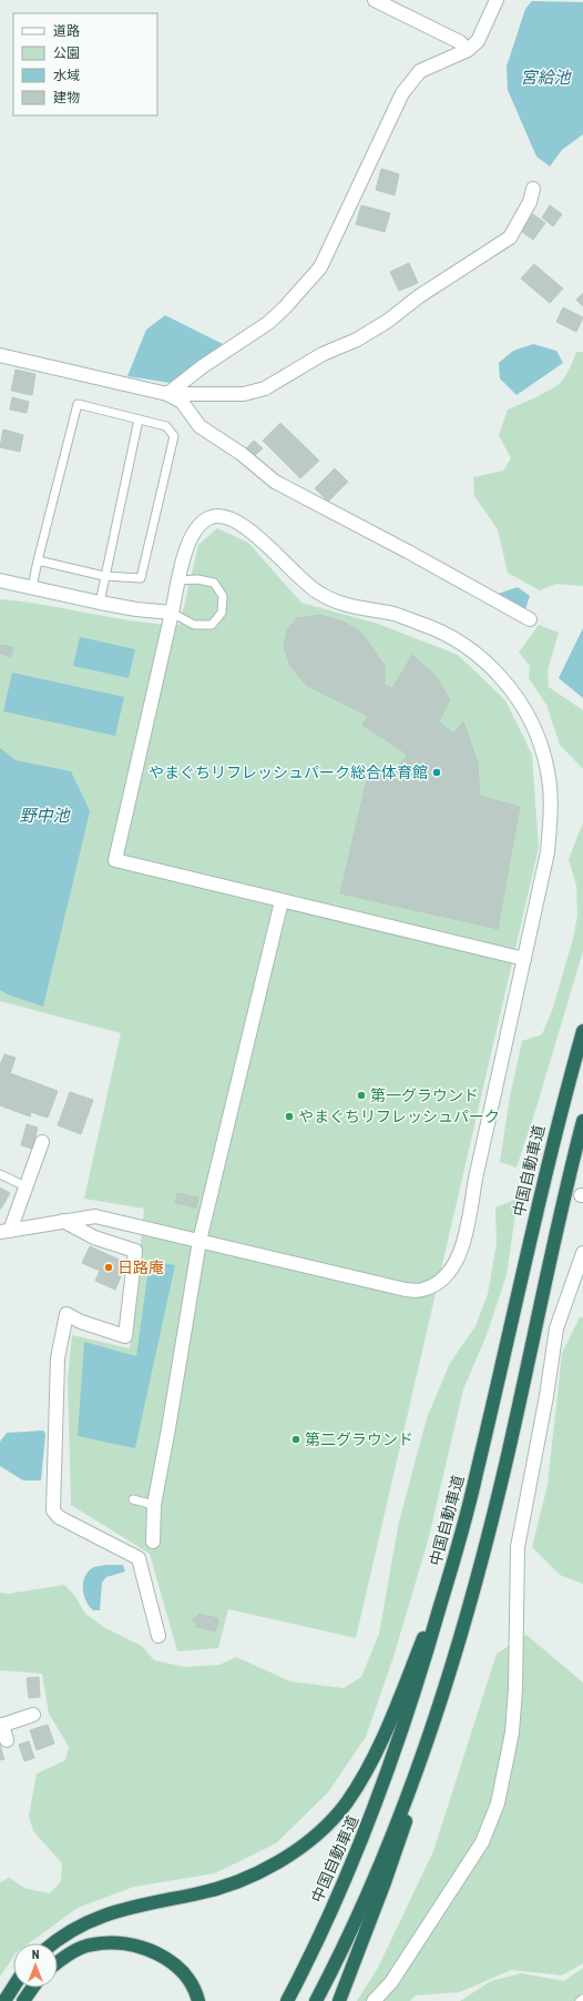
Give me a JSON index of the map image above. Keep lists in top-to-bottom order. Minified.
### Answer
{"streets":{"highway":["中国自動車道"]},"water":["宮給池","野中池"],"places":["やまぐちリフレッシュパーク総合体育館","第一グラウンド","やまぐちリフレッシュパーク","日路庵","第二グラウンド"],"legend":["道路","公園","水域","建物"],"north":"top"}
